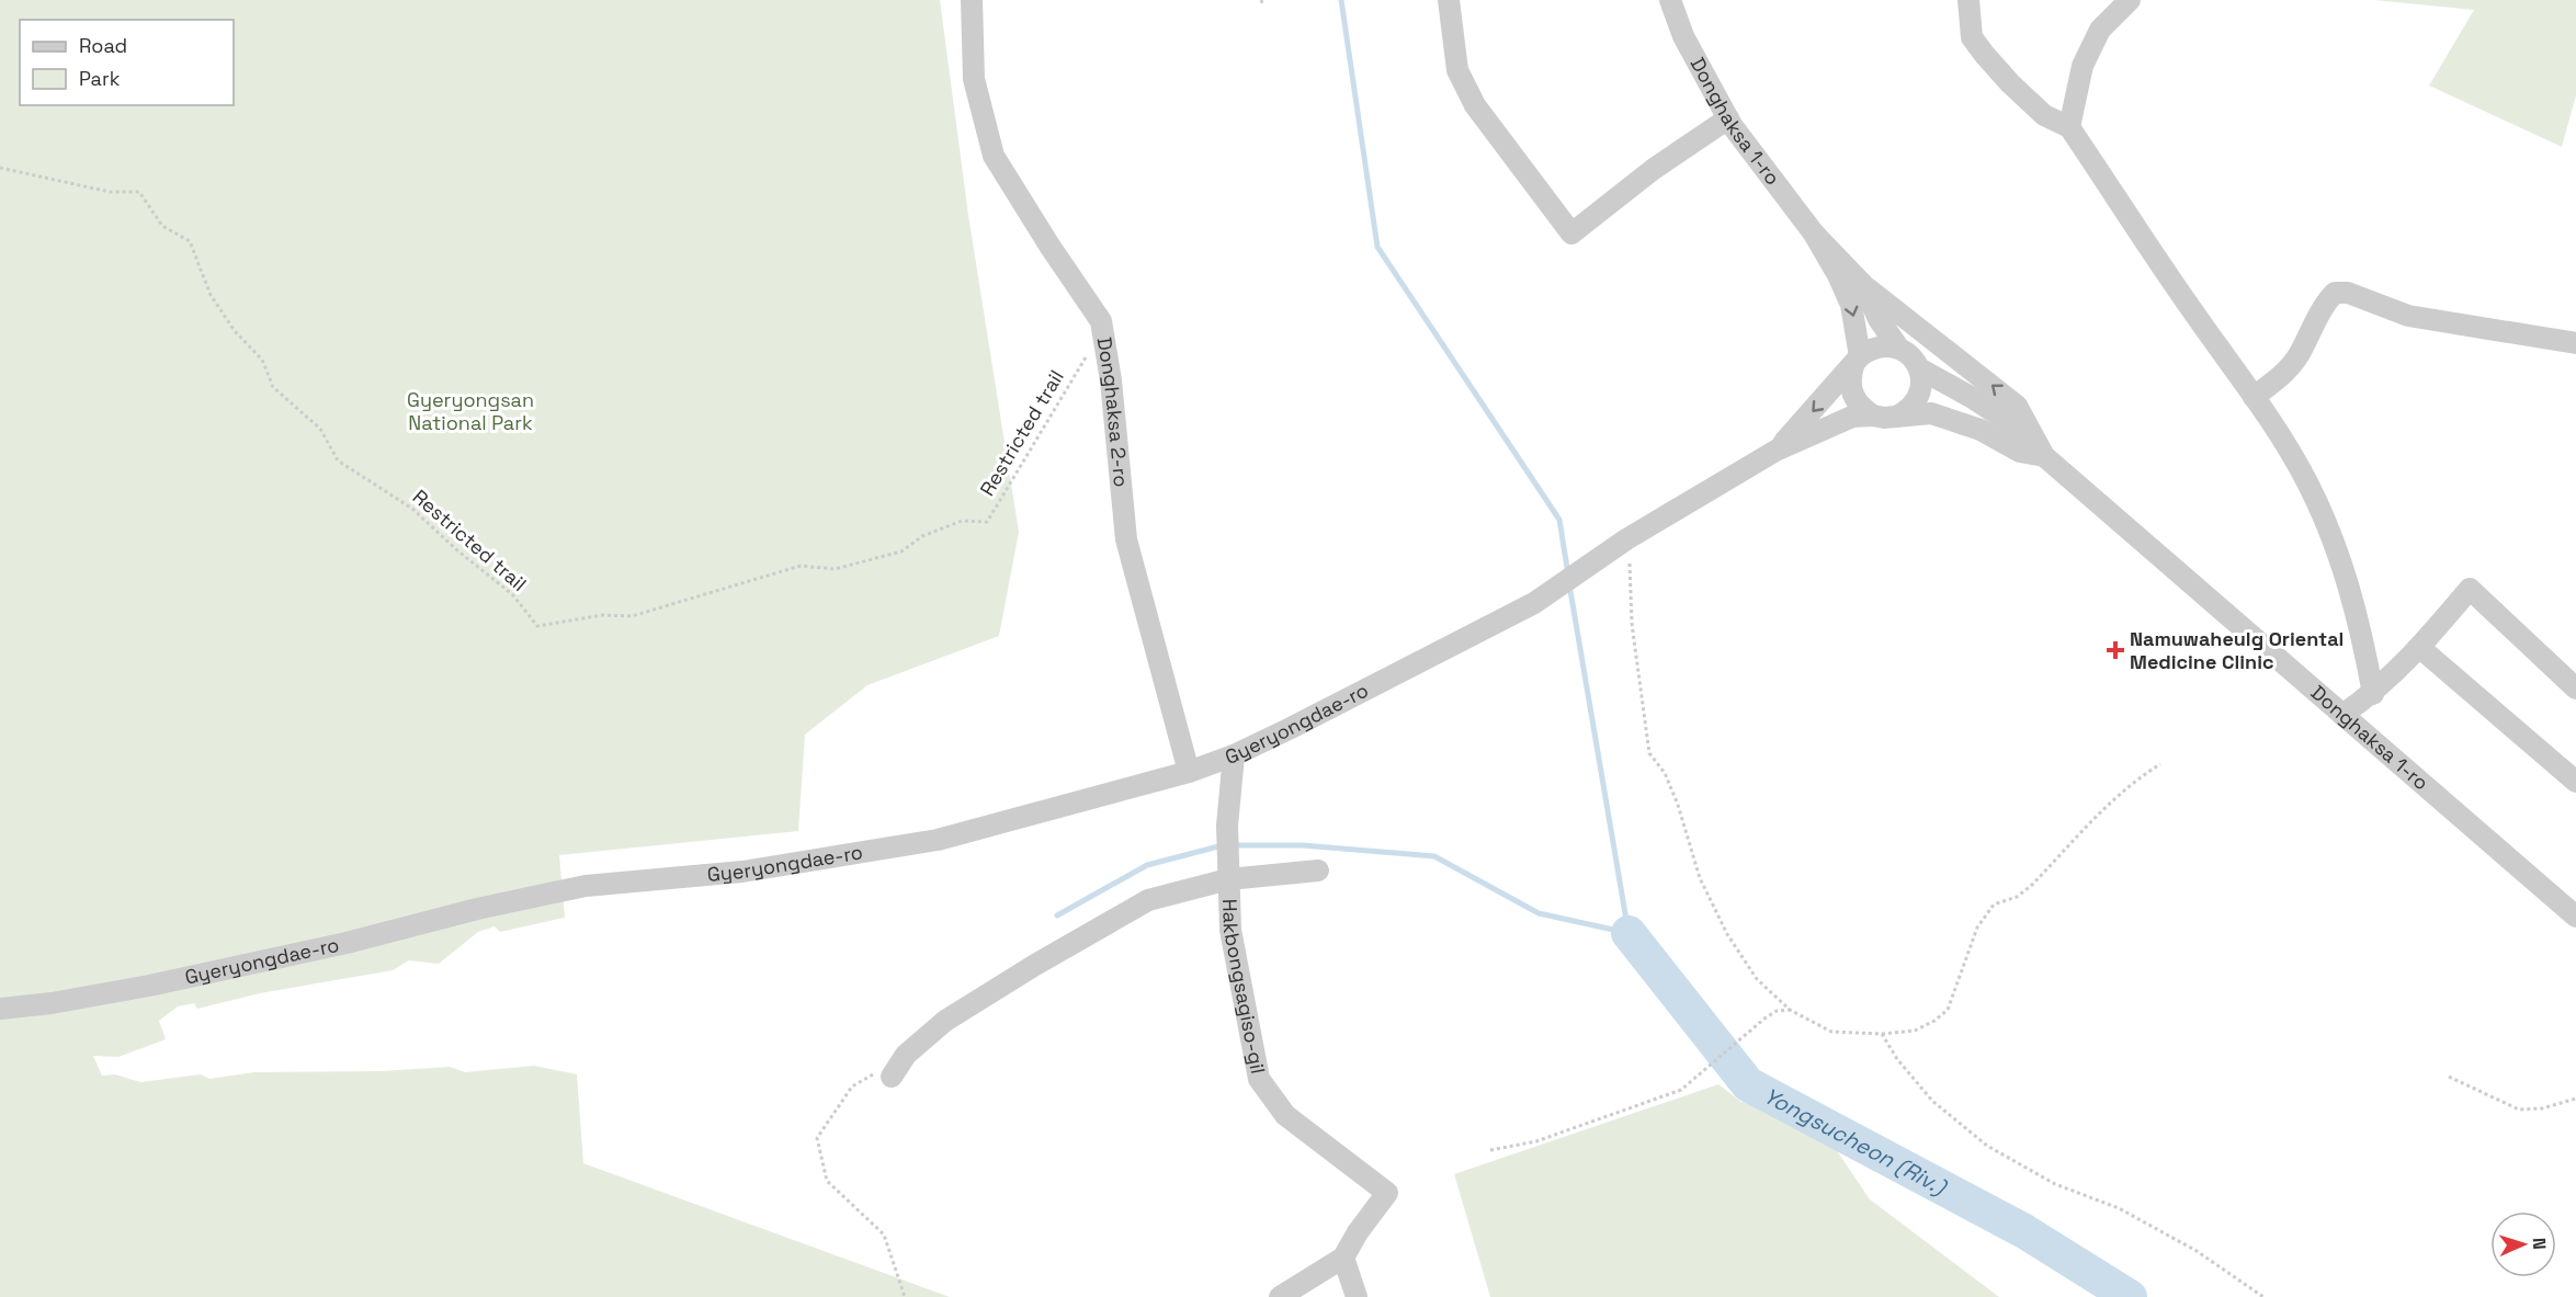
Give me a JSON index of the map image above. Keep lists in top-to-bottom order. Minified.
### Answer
{"streets":{"street":["Donghaksa 1-ro","Donghaksa 2-ro","Gyeryongdae-ro","Hakbongsagiso-gil"],"path":["Restricted trail"]},"crossings":[["Donghaksa 2-ro","Restricted trail"],["Donghaksa 2-ro","Gyeryongdae-ro"]],"water":["Yongsucheon (Riv.)"],"parks":["Gyeryongsan National Park"],"places":{"health":["Namuwaheulg Oriental Medicine Clinic"]},"legend":["Road","Park"],"north":"right"}
